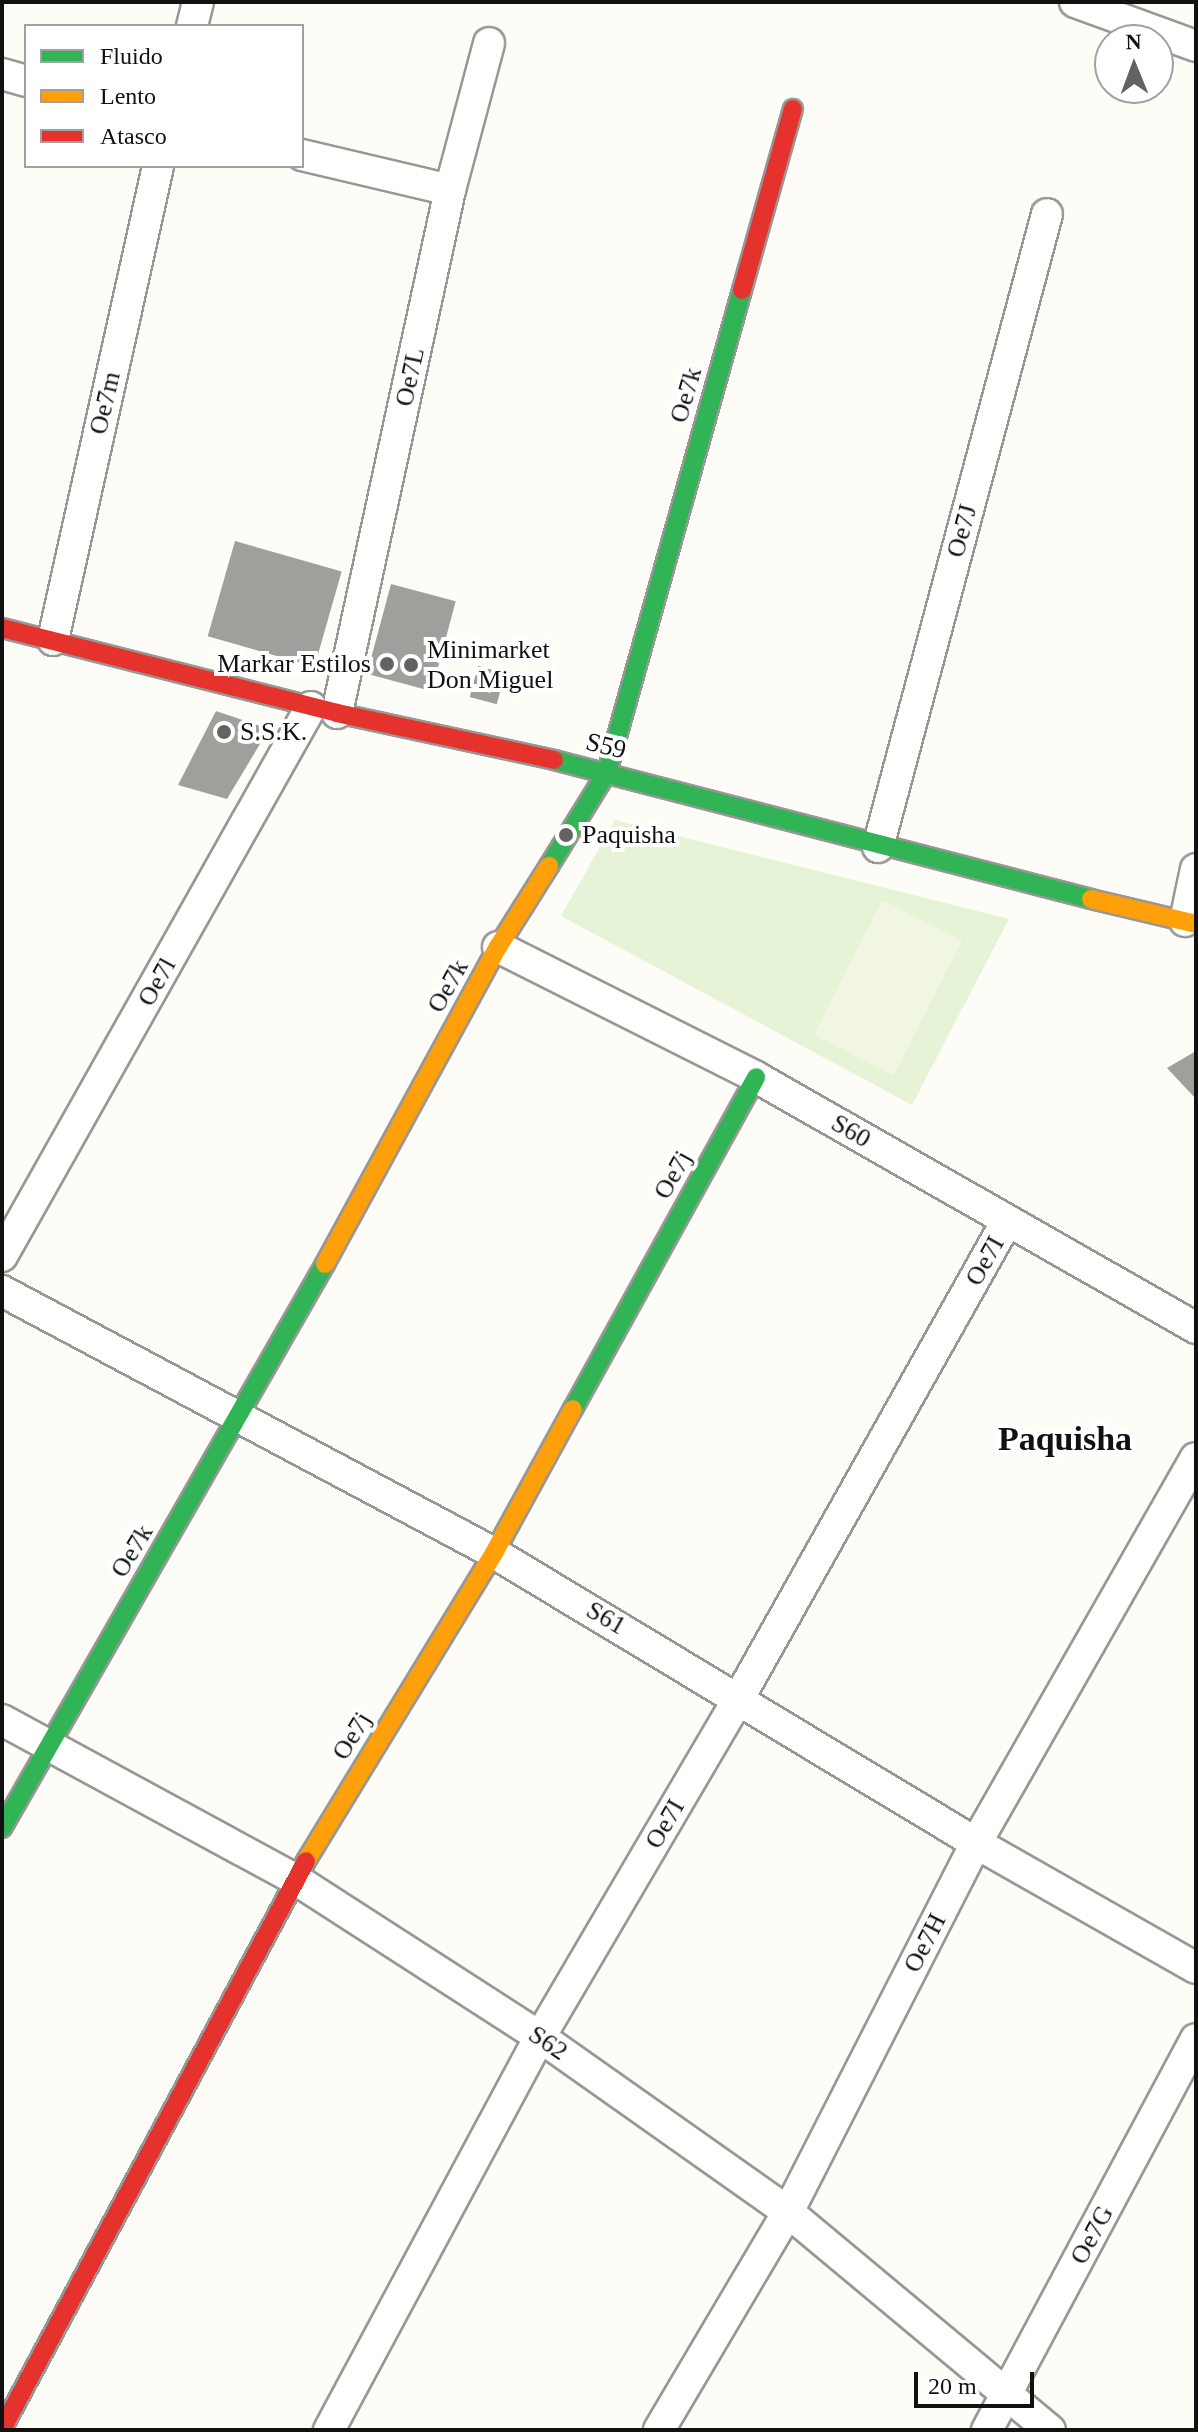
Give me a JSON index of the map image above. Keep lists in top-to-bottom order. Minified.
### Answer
{"streets":{"street":["Oe7L","Oe7k","Oe7m","Oe7J","S59","Oe7l","S60","Oe7j","Oe7I","S61","Oe7H","S62","Oe7G"]},"crossings":[["Oe7L","S59"],["Oe7L","Oe7l"],["Oe7k","S59"],["Oe7k","S60"],["Oe7k","S61"],["Oe7k","S62"],["Oe7m","S59"],["Oe7J","S59"],["S59","Oe7l"],["S60","Oe7j"],["S60","Oe7I"],["Oe7j","S61"],["Oe7j","S62"],["Oe7I","S61"],["Oe7I","S62"],["S61","Oe7H"],["Oe7H","S62"],["S62","Oe7G"]],"districts":["Paquisha"],"places":["Markar Estilos","Minimarket Don Miguel","S.S.K.","Paquisha"],"legend":["Fluido","Lento","Atasco"],"scale_bar":"20 m","north":"top"}
